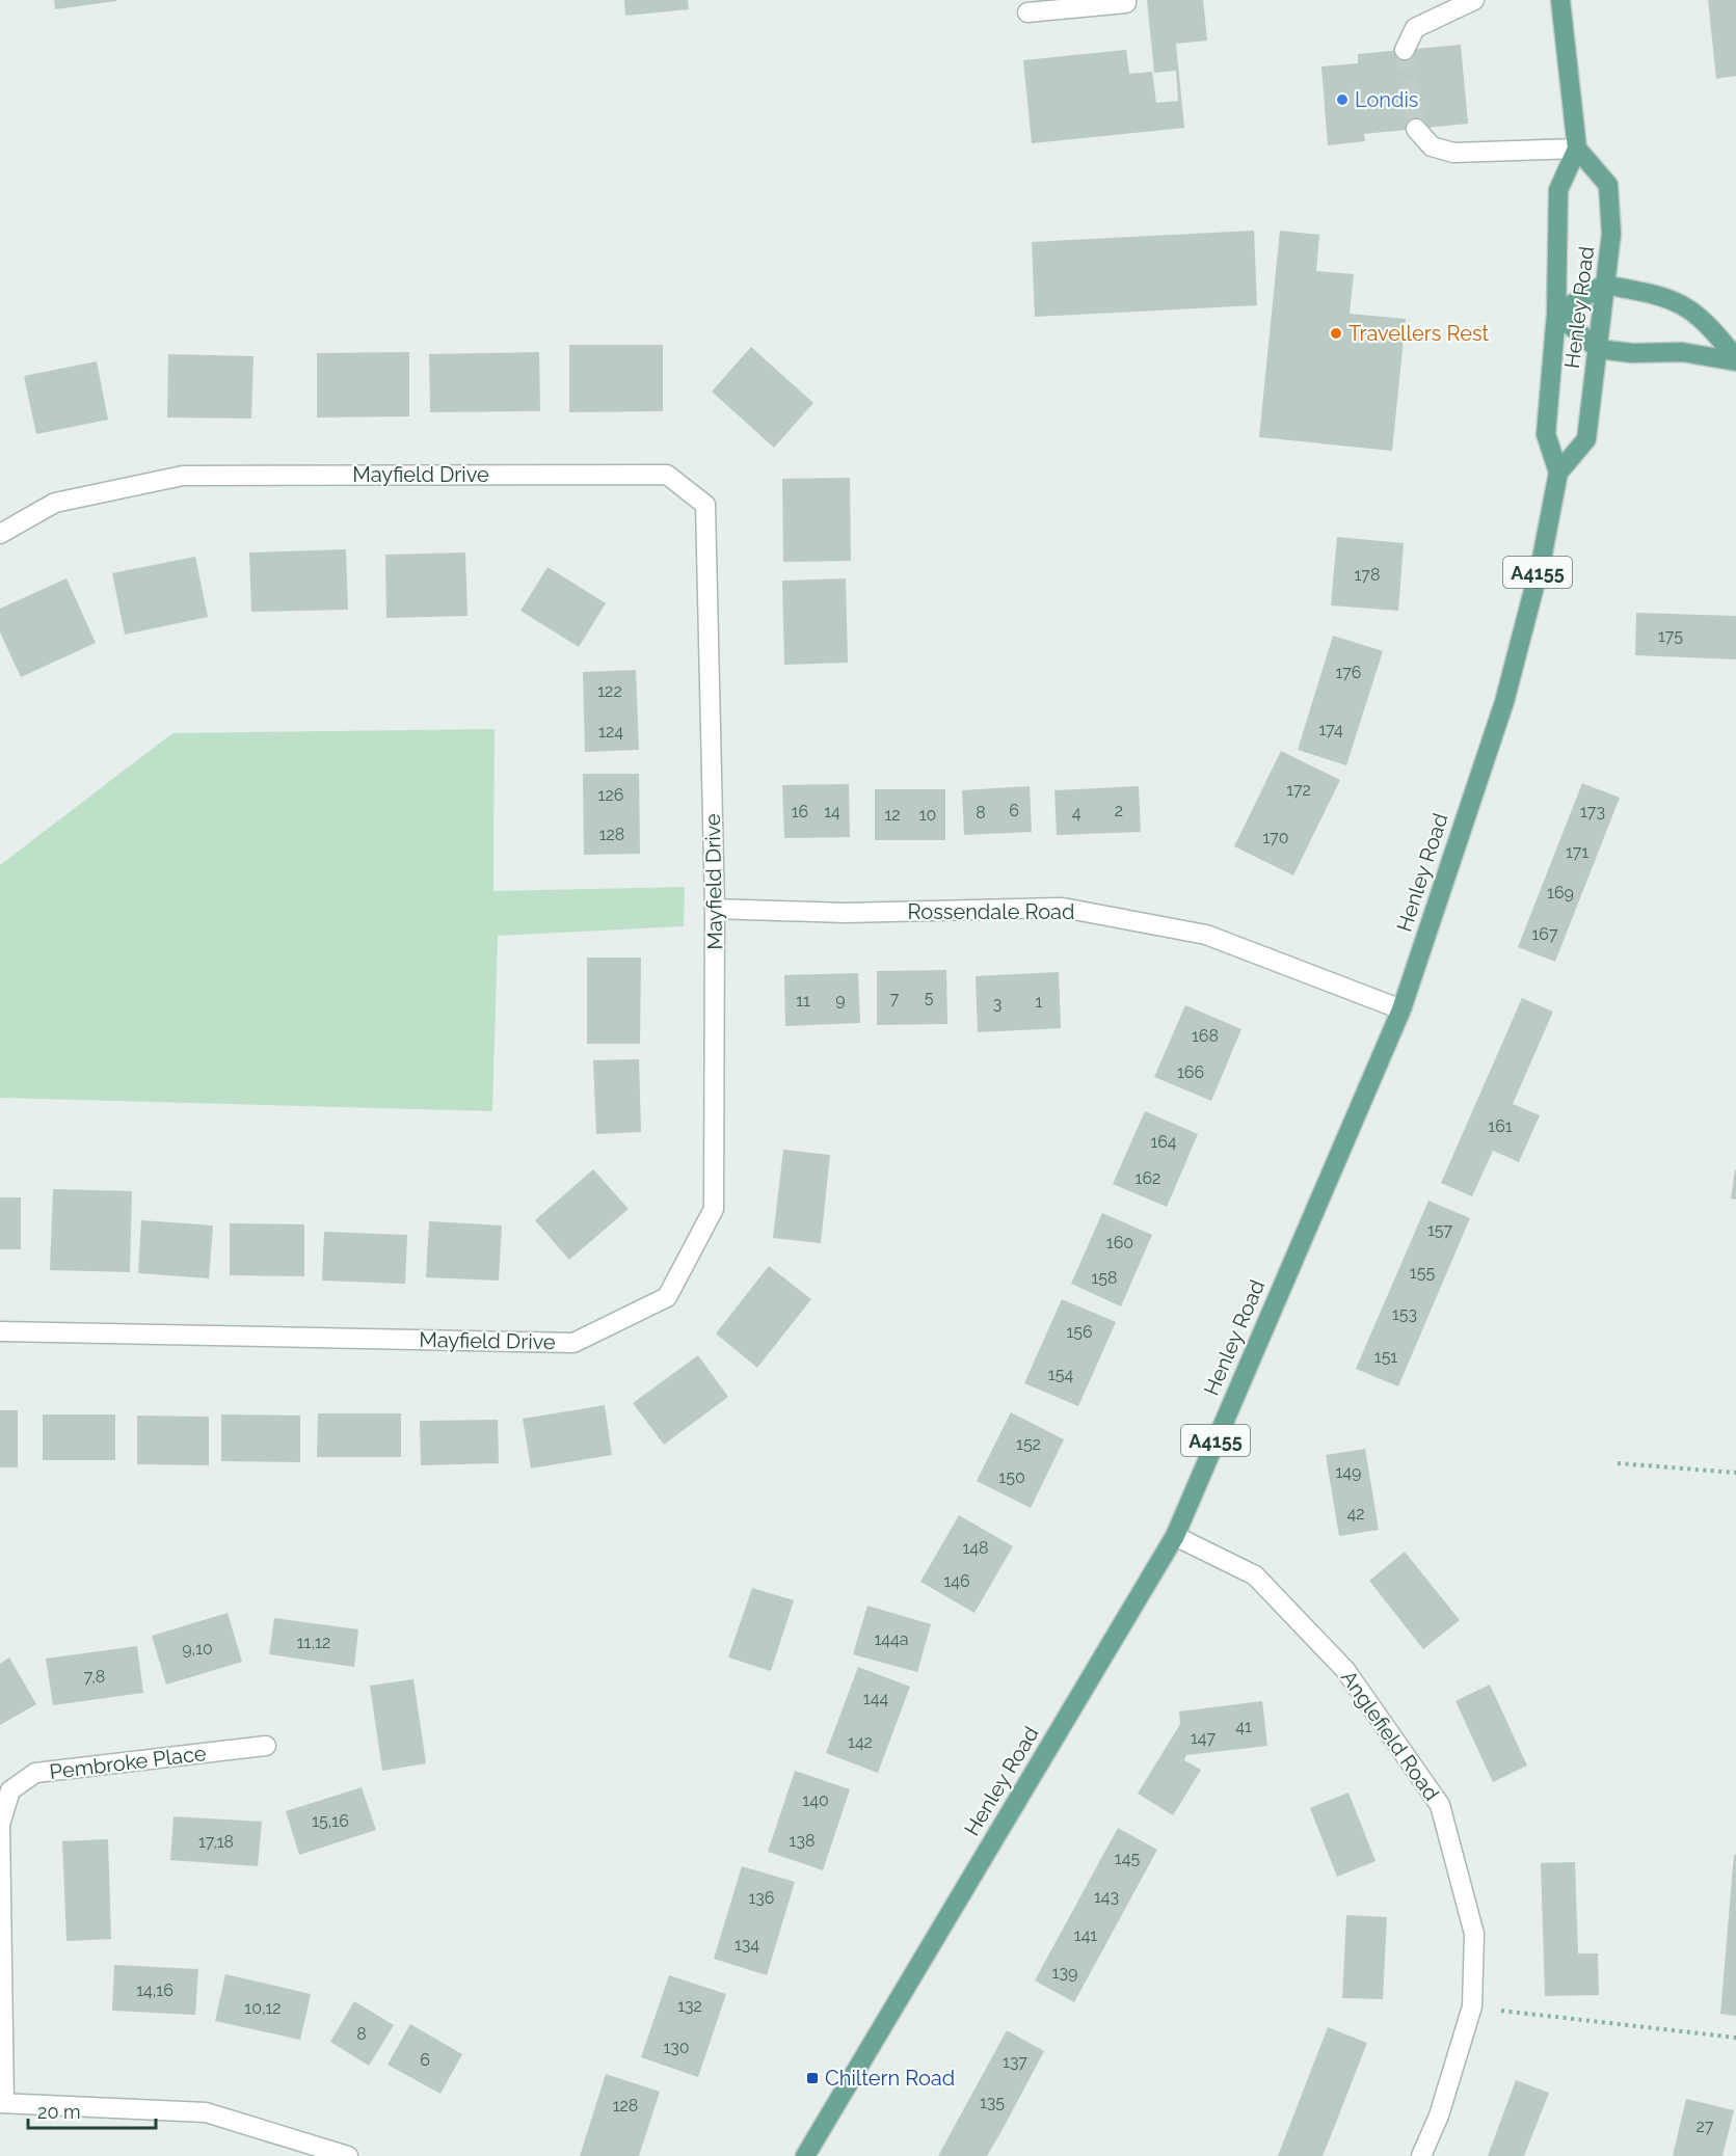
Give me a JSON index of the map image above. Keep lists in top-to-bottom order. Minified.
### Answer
{"streets":{"main road":["Henley Road","A4155"],"street":["Mayfield Drive","Rossendale Road","Anglefield Road","Pembroke Place"]},"crossings":[["Henley Road","Rossendale Road"],["Henley Road","Anglefield Road"],["Mayfield Drive","Rossendale Road"]],"places":{"other":["Londis","Travellers Rest"],"transit":["Chiltern Road"]},"house_numbers":["178","175","176","122","174","124","172","126","6","2","16","14","173","8","4","12","10","128","170","171","169","167","5","7","9","11","1","3","168","166","161","164","162","157","160","155","158","153","156","151","154","152","149","150","42","148","146","144a","11,12","9,10","7,8","144","41","147","142","140","15,16","138","17,18","145","143","136","141","134","139","14,16","132","10,12","8","130","6","137","135","128","27"],"scale_bar":"20 m"}
